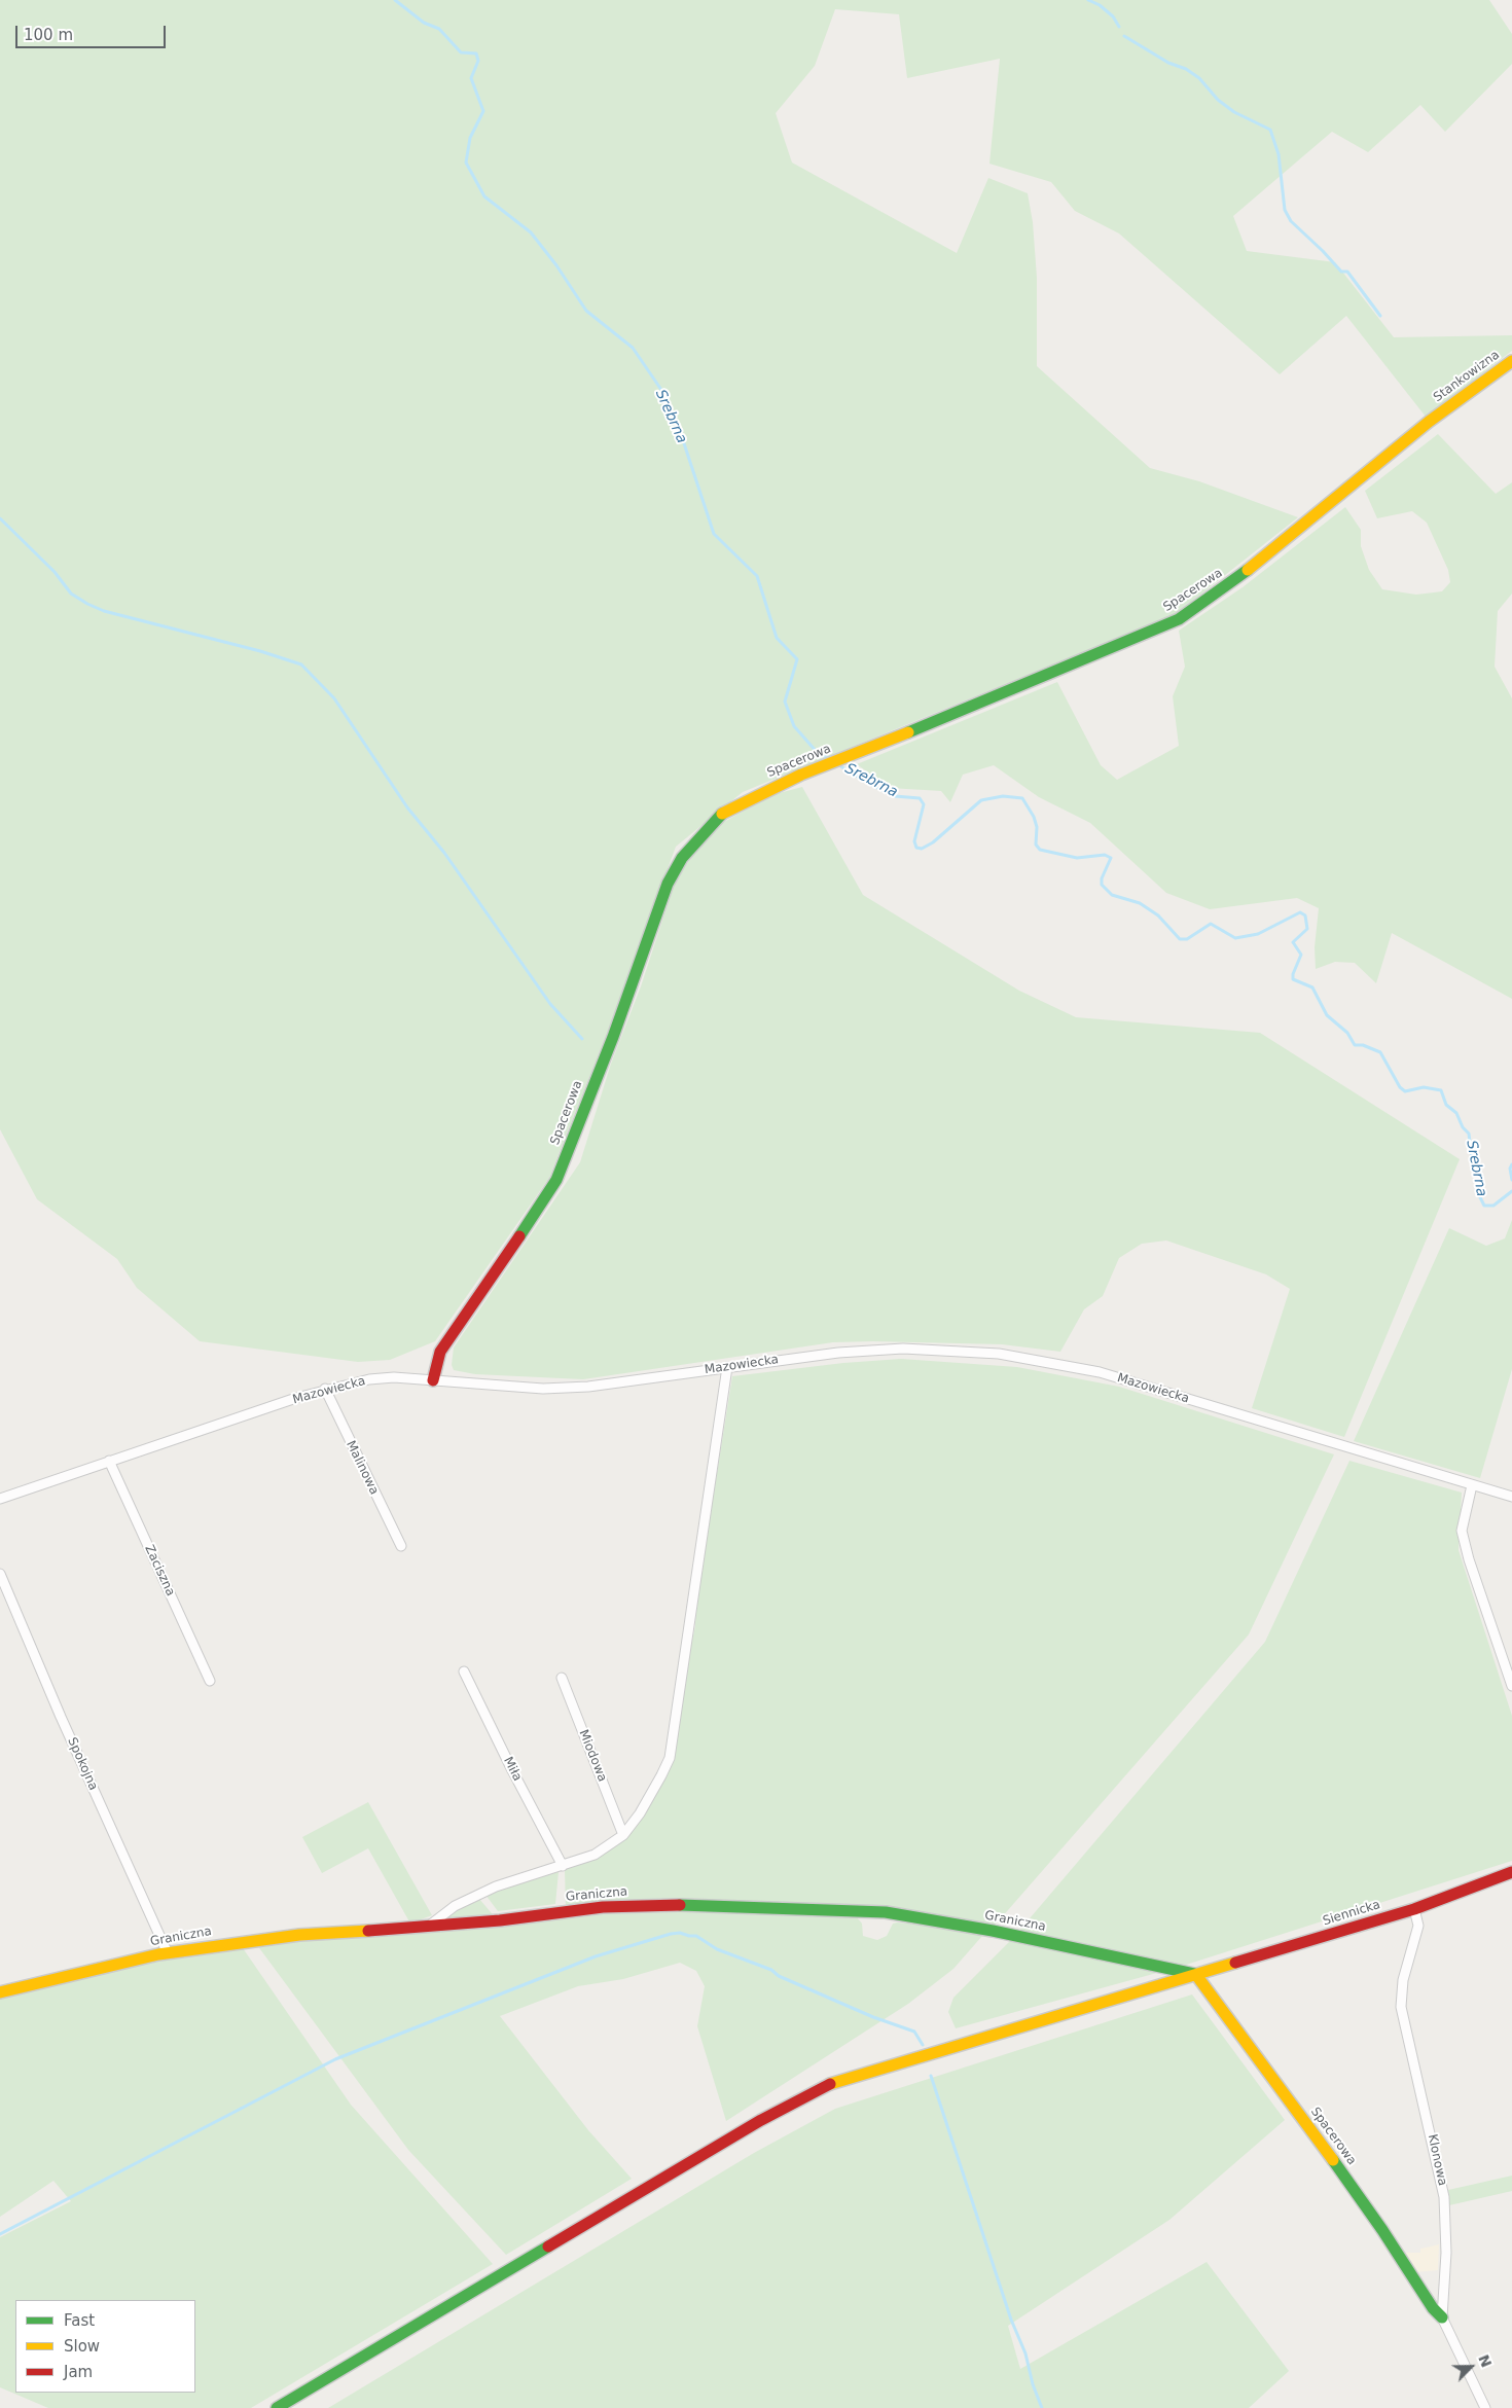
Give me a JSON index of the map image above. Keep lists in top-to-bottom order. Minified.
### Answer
{"streets":{"street":["Stankowizna","Spacerowa","Mazowiecka","Malinowa","Zaciszna","Miodowa","Spokojna","Miła","Graniczna","Siennicka","Klonowa"]},"crossings":[["Stankowizna","Spacerowa"],["Spacerowa","Mazowiecka"],["Spacerowa","Graniczna"],["Spacerowa","Siennicka"],["Spacerowa","Klonowa"],["Mazowiecka","Malinowa"],["Mazowiecka","Zaciszna"],["Spokojna","Graniczna"],["Graniczna","Siennicka"],["Siennicka","Klonowa"]],"water":["Srebrna"],"legend":["Fast","Slow","Jam"],"scale_bar":"100 m","north":"top right"}
